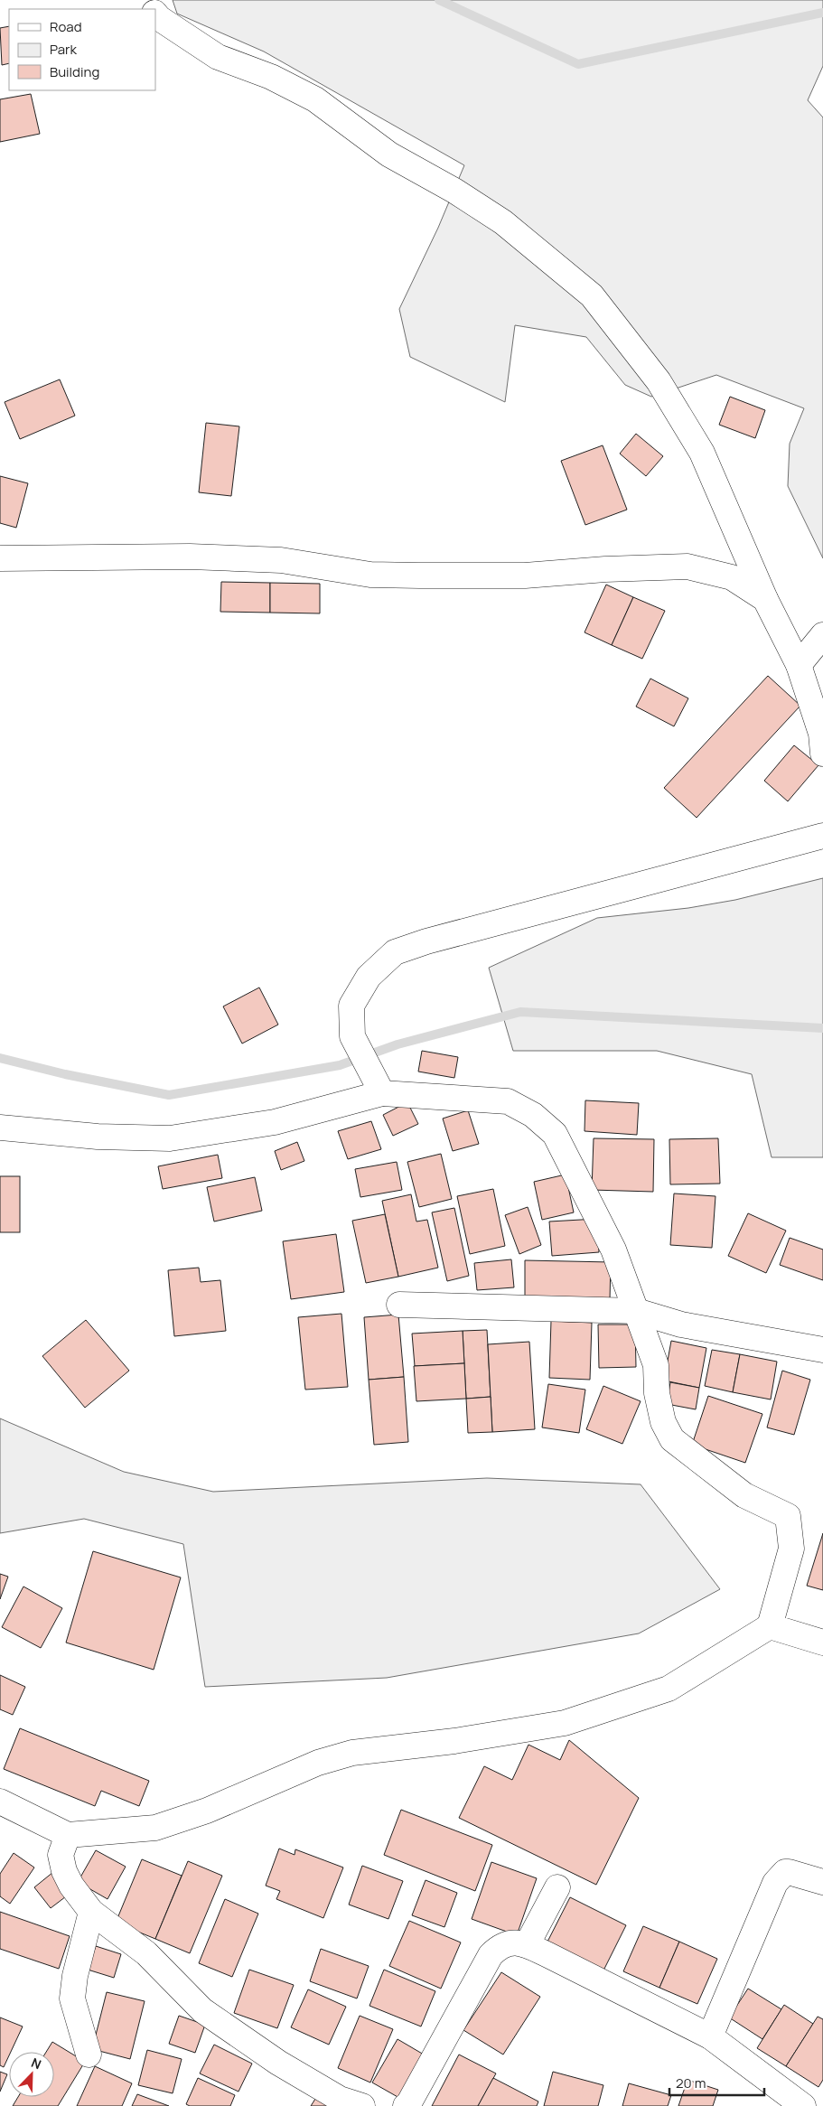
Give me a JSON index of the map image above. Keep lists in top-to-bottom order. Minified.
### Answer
{"legend":["Road","Park","Building"],"scale_bar":"20 m","north":"top right"}
